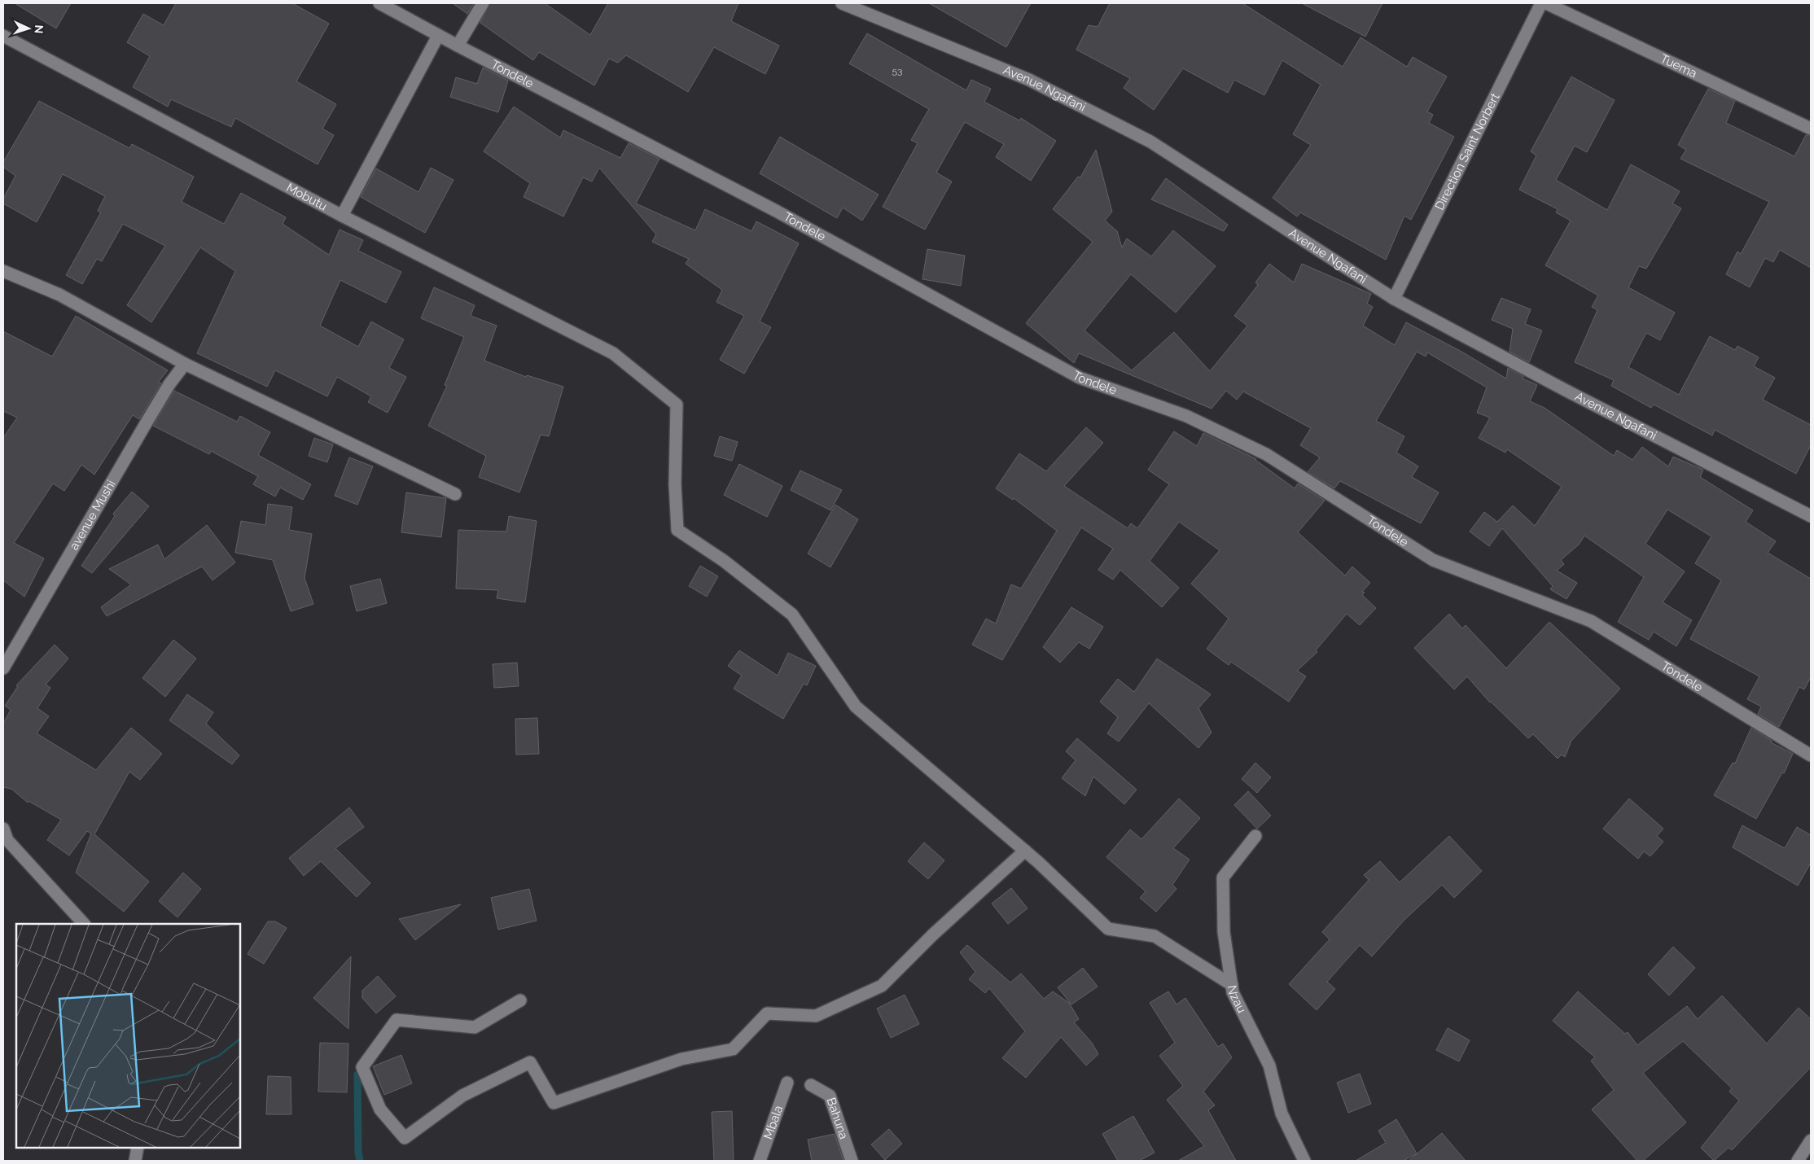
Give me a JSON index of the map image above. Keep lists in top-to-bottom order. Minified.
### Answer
{"streets":{"street":["Tuema","Tondele","Avenue Ngafani","Direction Saint Norbert","Mobutu","avenue Mushi","Nzau","Bahuna","Mbala"]},"crossings":[["Avenue Ngafani","Direction Saint Norbert"]],"house_numbers":["53"],"north":"right"}
